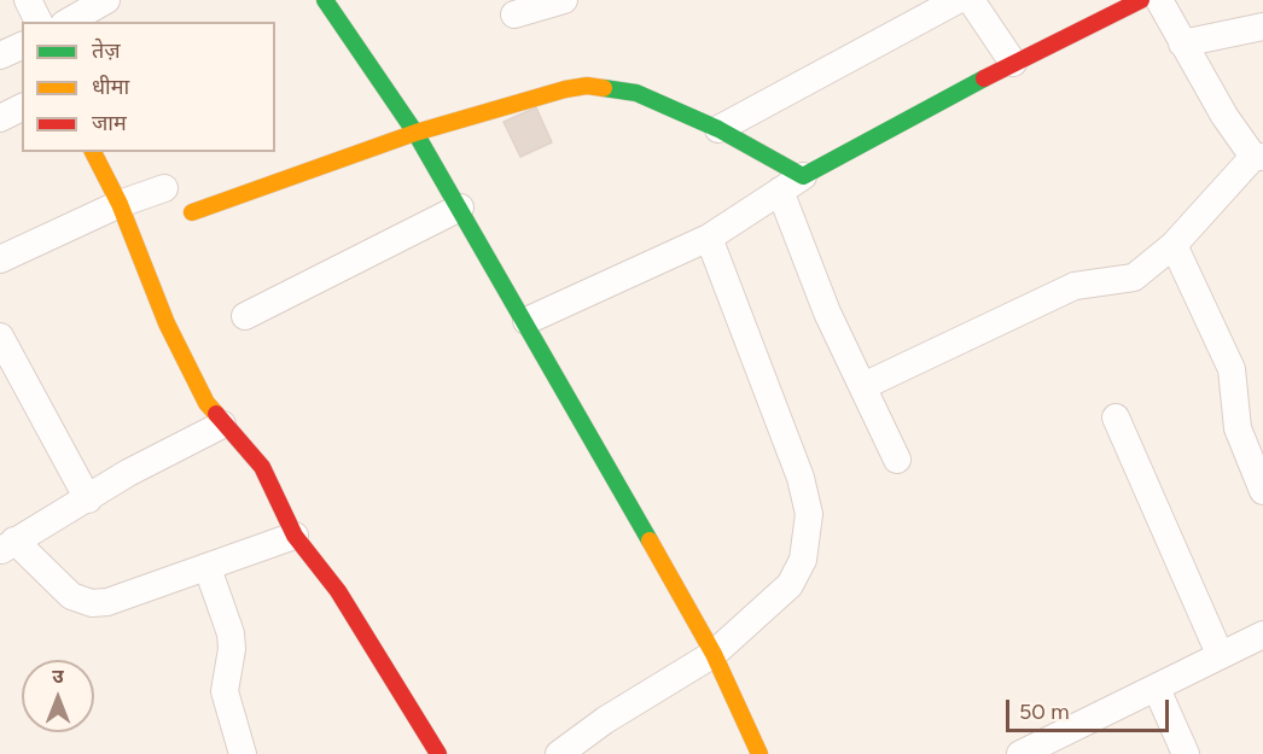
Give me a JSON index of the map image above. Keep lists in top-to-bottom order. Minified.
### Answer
{"legend":["तेज़","धीमा","जाम"],"scale_bar":"50 m","north":"top"}
